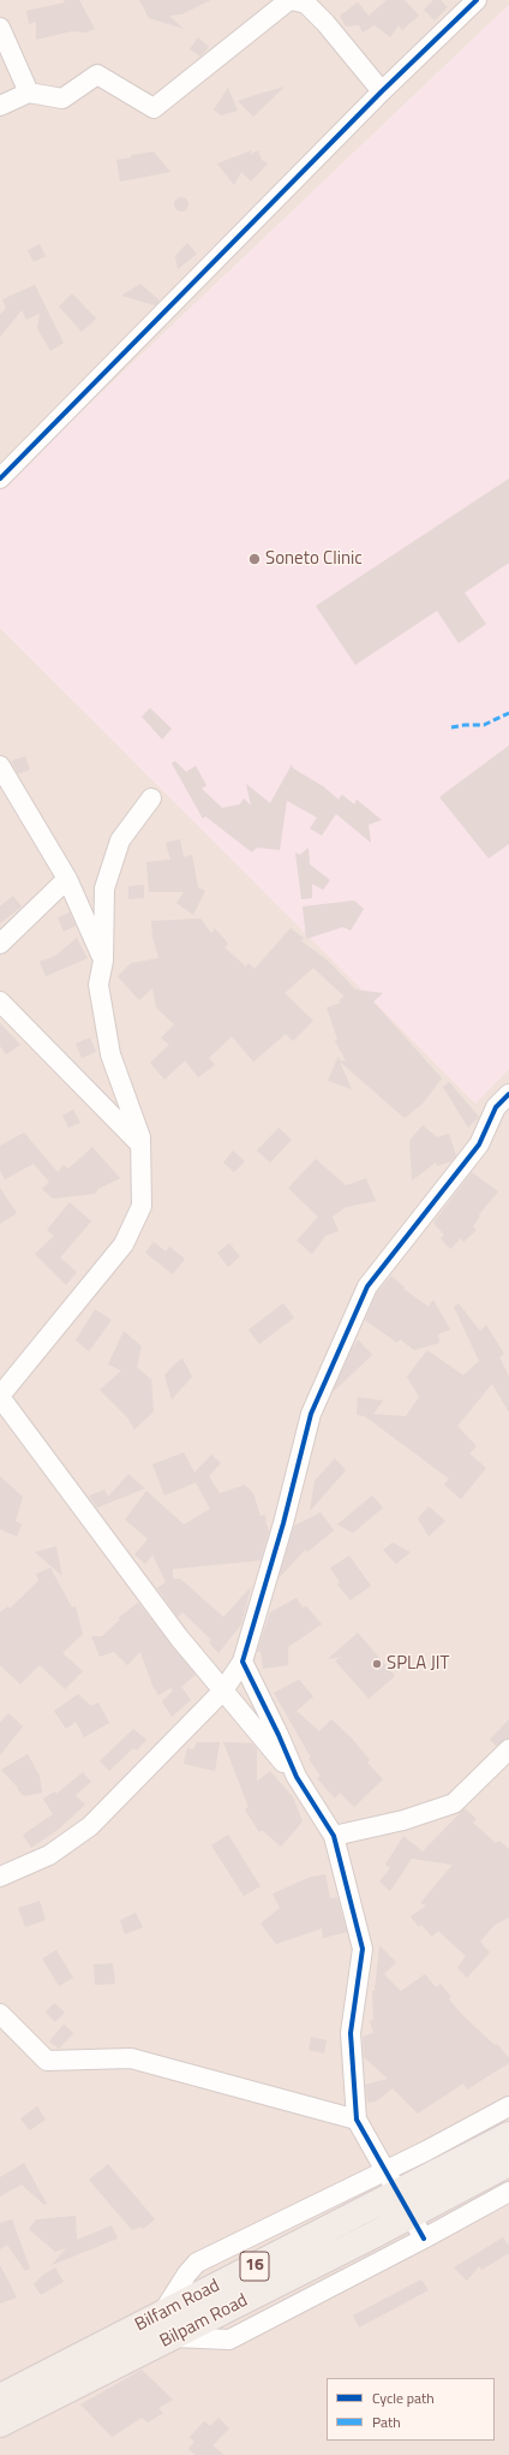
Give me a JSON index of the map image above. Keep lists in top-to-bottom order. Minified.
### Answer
{"streets":{"main road":["16","Bilfam Road","Bilpam Road"]},"crossings":[["Bilfam Road","Bilpam Road"]],"places":["Soneto Clinic","SPLA JIT"],"legend":["Cycle path","Path"]}
